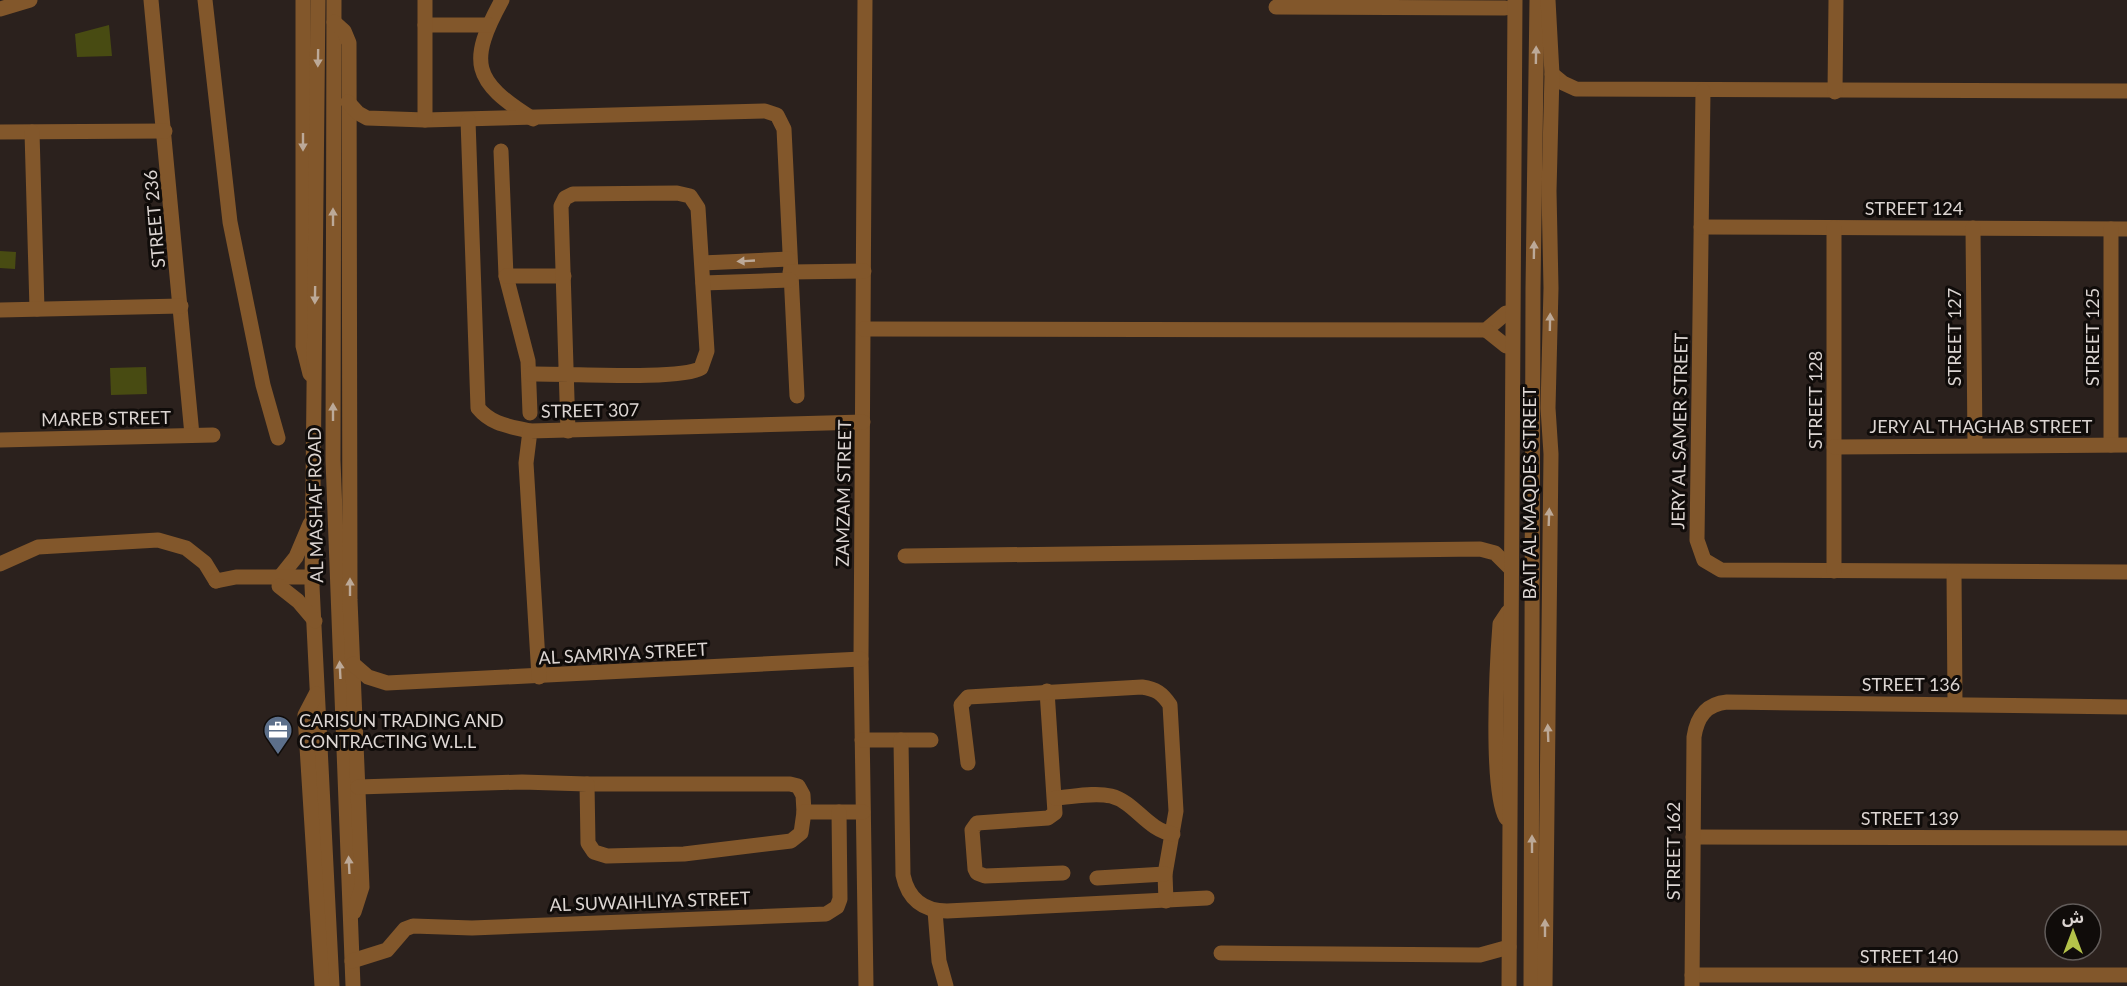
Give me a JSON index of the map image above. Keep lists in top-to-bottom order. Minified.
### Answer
{"streets":{"street":["STREET 124","STREET 236","STREET 127","STREET 125","STREET 128","STREET 307","MAREB STREET","JERY AL THAGHAB STREET","JERY AL SAMER STREET","ZAMZAM STREET","BAIT AL MAQDES STREET","AL MASHAF ROAD","AL SAMRIYA STREET","STREET 136","STREET 139","STREET 162","AL SUWAIHLIYA STREET","STREET 140"]},"crossings":[["STREET 124","STREET 127"],["STREET 124","STREET 125"],["STREET 124","STREET 128"],["STREET 124","JERY AL SAMER STREET"],["STREET 236","MAREB STREET"],["STREET 127","JERY AL THAGHAB STREET"],["STREET 125","JERY AL THAGHAB STREET"],["STREET 128","JERY AL THAGHAB STREET"],["STREET 128","JERY AL SAMER STREET"],["STREET 307","ZAMZAM STREET"],["STREET 307","AL SAMRIYA STREET"],["ZAMZAM STREET","AL SAMRIYA STREET"],["AL MASHAF ROAD","AL SAMRIYA STREET"],["AL MASHAF ROAD","AL SUWAIHLIYA STREET"],["STREET 136","STREET 162"],["STREET 139","STREET 162"],["STREET 162","STREET 140"]],"places":{"office":["CARISUN TRADING AND CONTRACTING W.L.L"]},"north":"top"}
